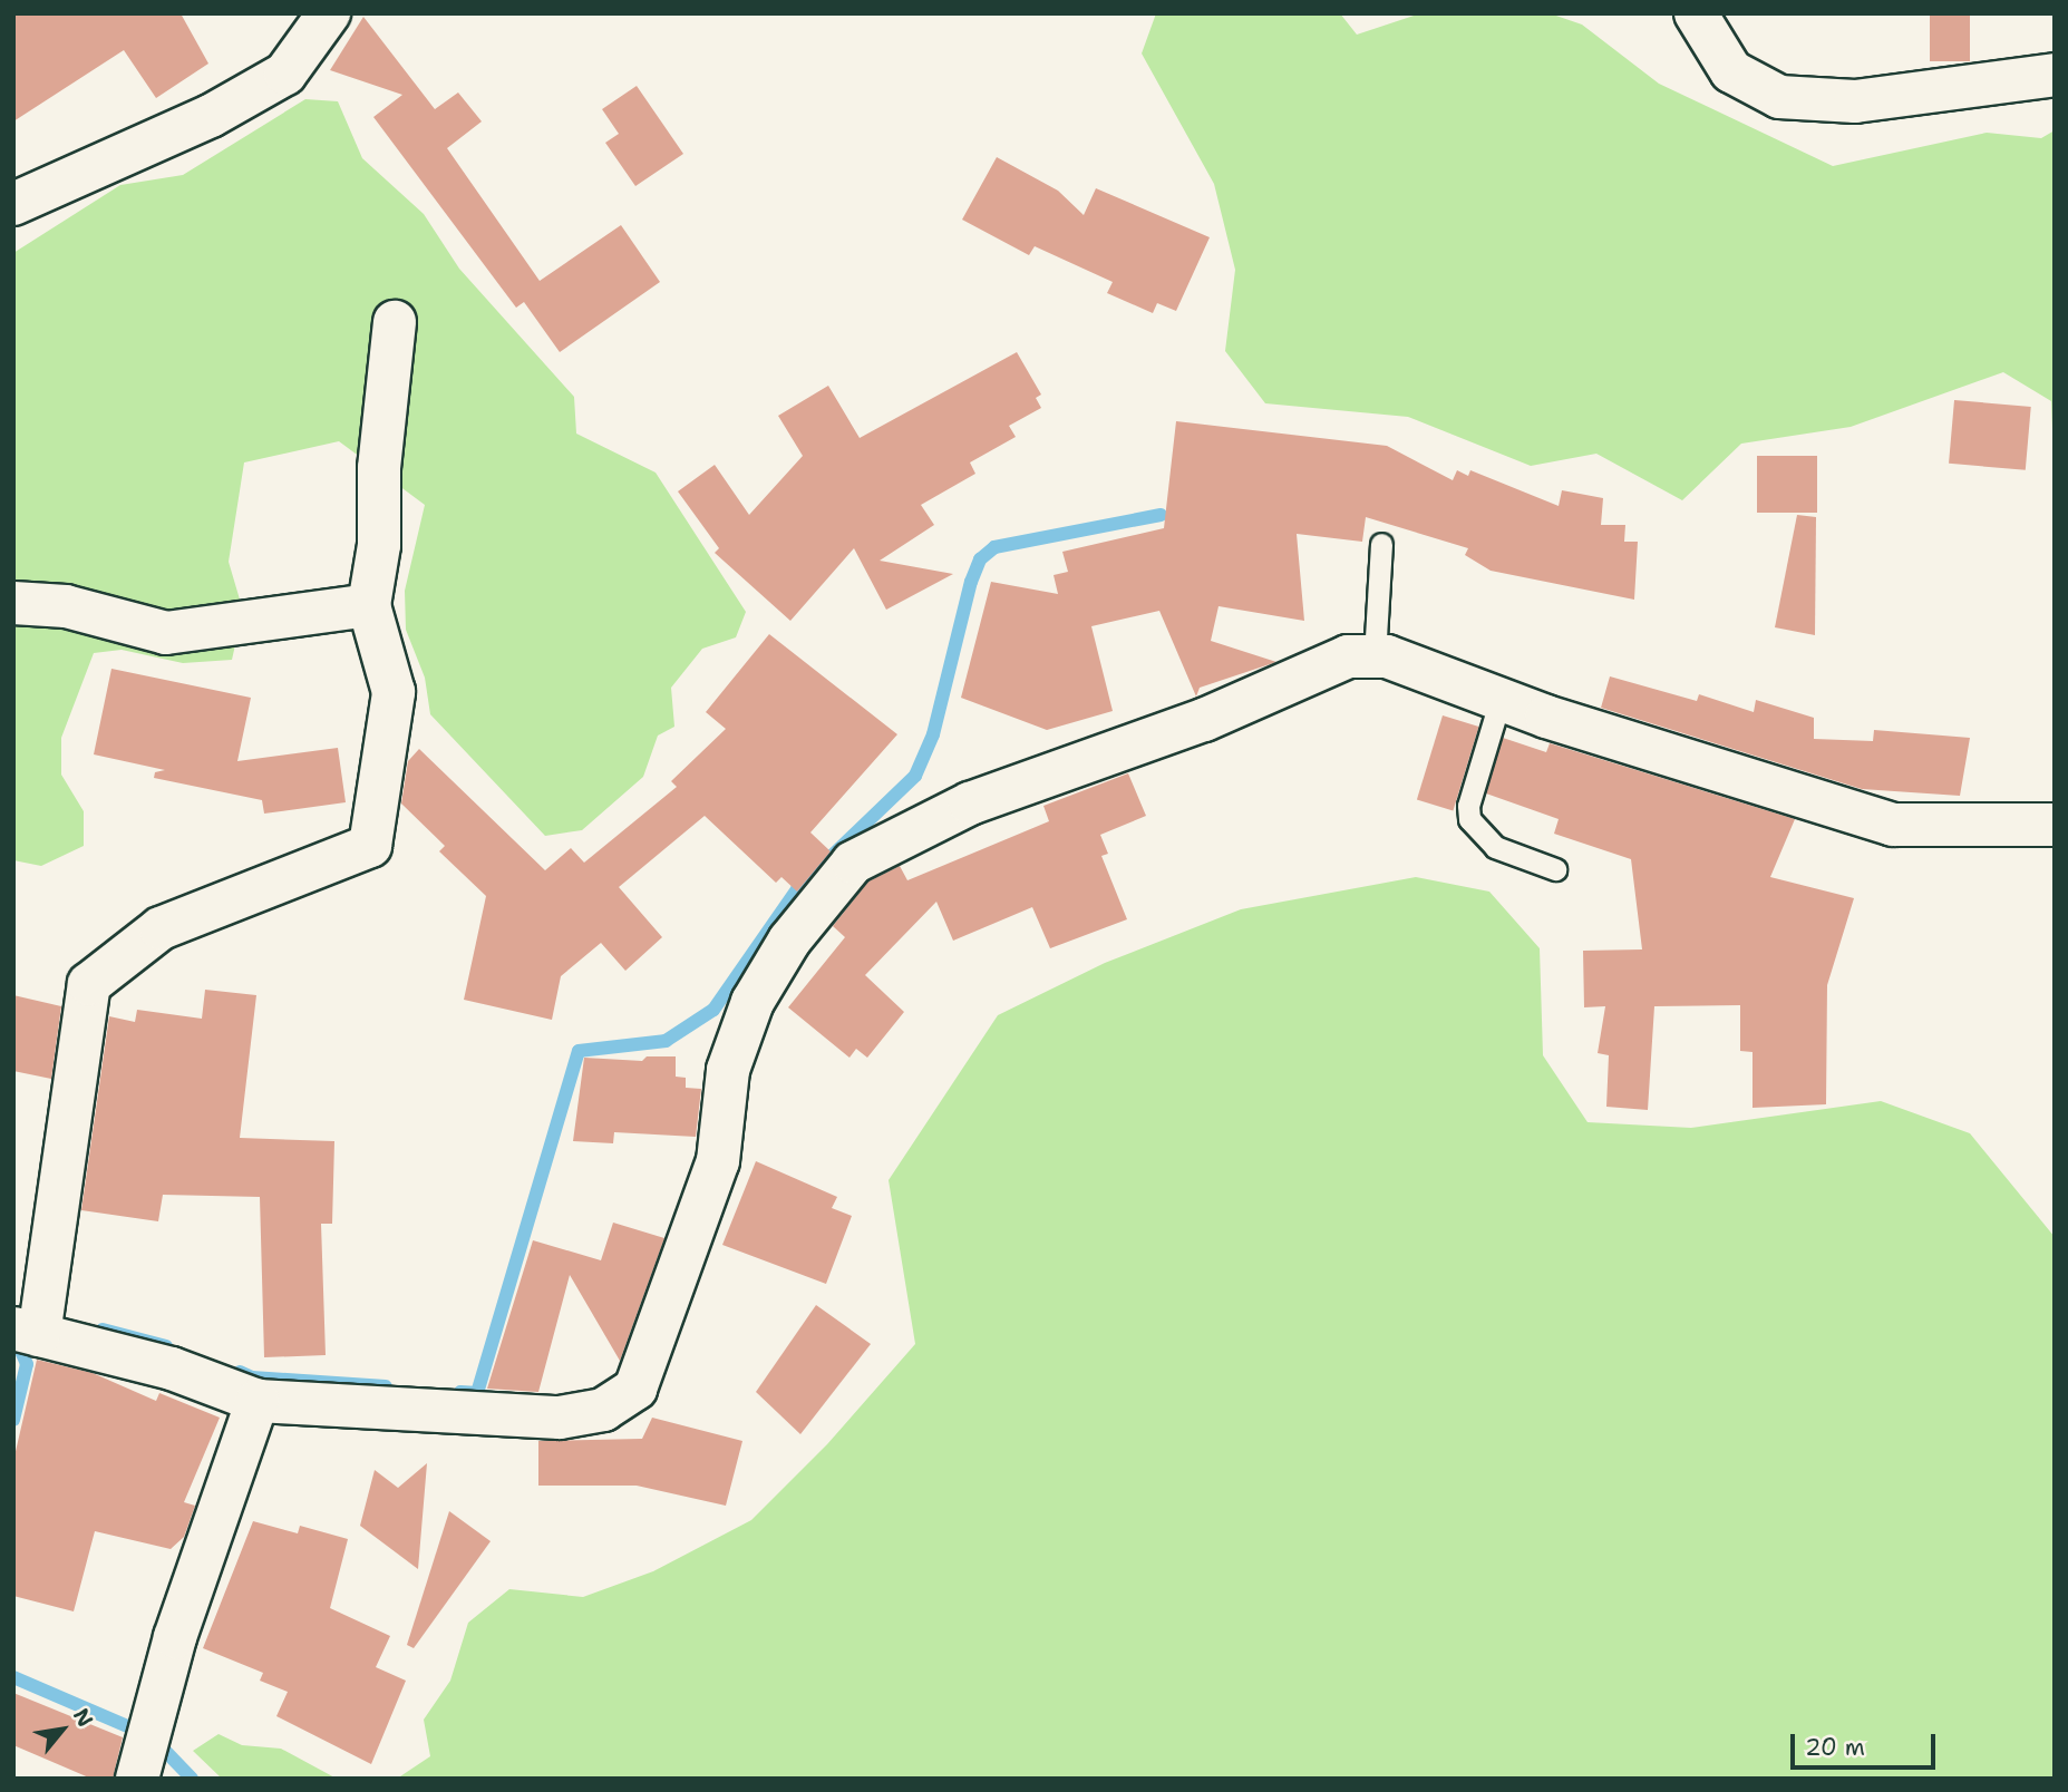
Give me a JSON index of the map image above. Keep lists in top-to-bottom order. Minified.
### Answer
{"scale_bar":"20 m","north":"top right"}
